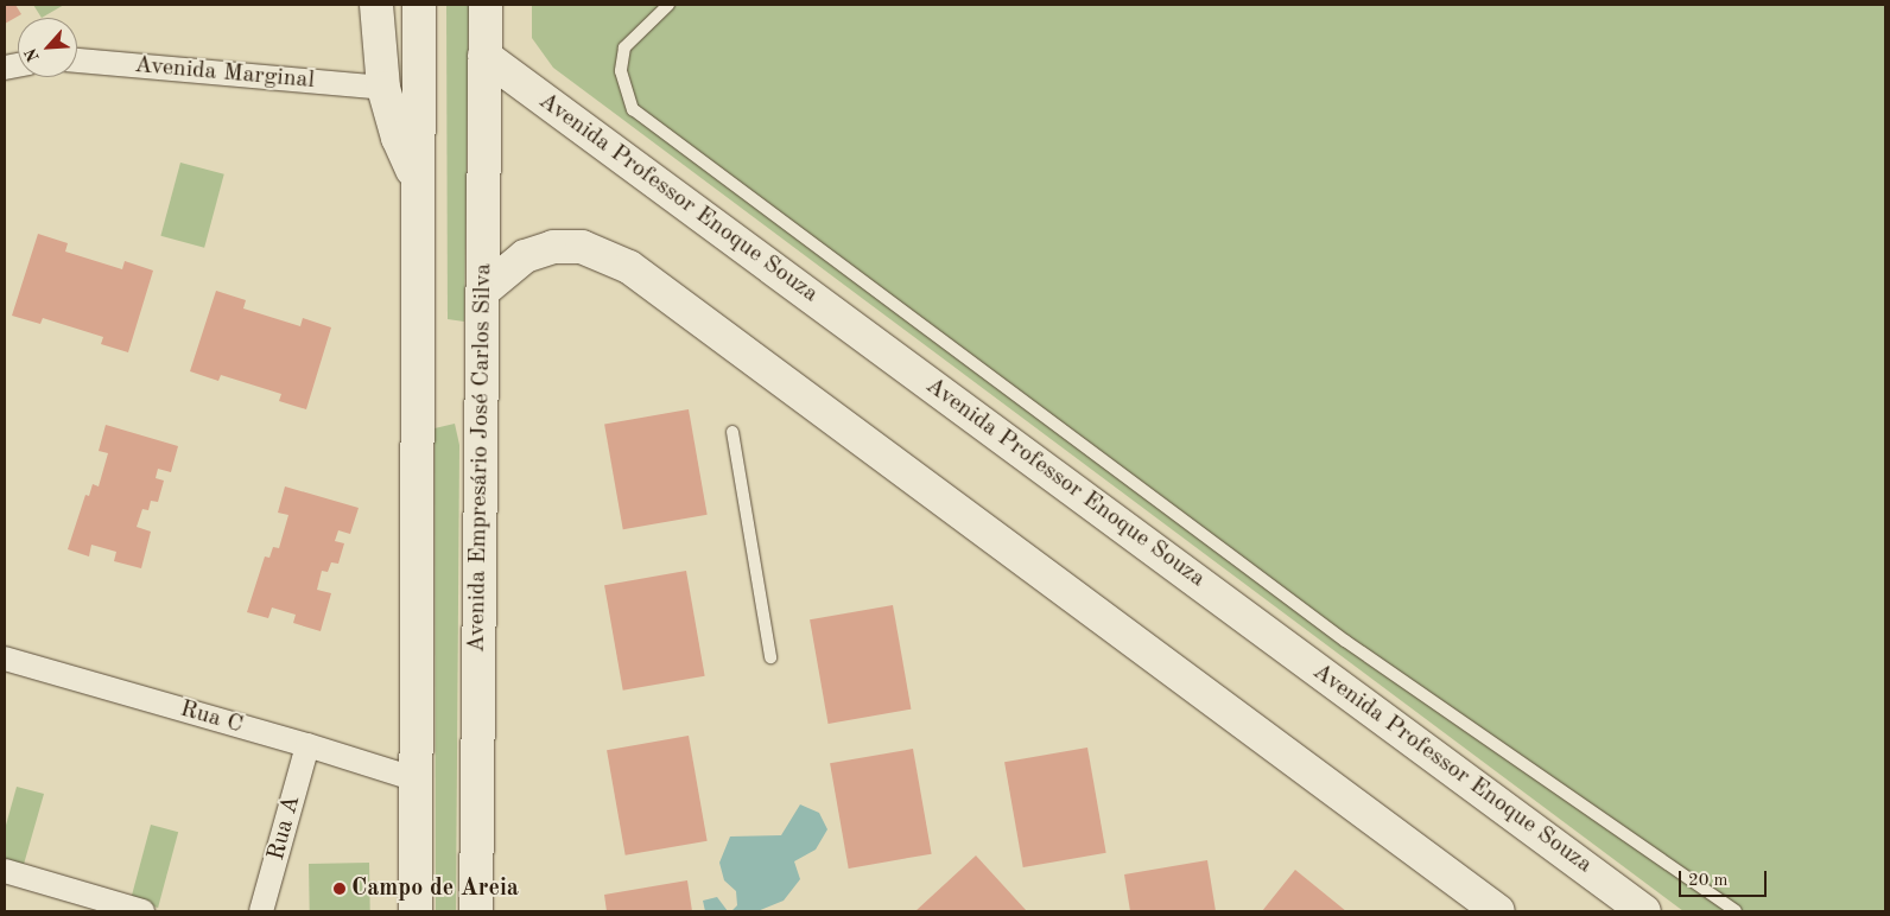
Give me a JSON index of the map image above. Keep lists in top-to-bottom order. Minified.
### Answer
{"streets":{"main road":["Avenida Professor Enoque Souza","Avenida Empresário José Carlos Silva"],"street":["Avenida Marginal","Rua C","Rua A"]},"crossings":[["Avenida Professor Enoque Souza","Avenida Empresário José Carlos Silva"],["Rua C","Rua A"]],"places":["Campo de Areia"],"scale_bar":"20 m","north":"bottom left"}
